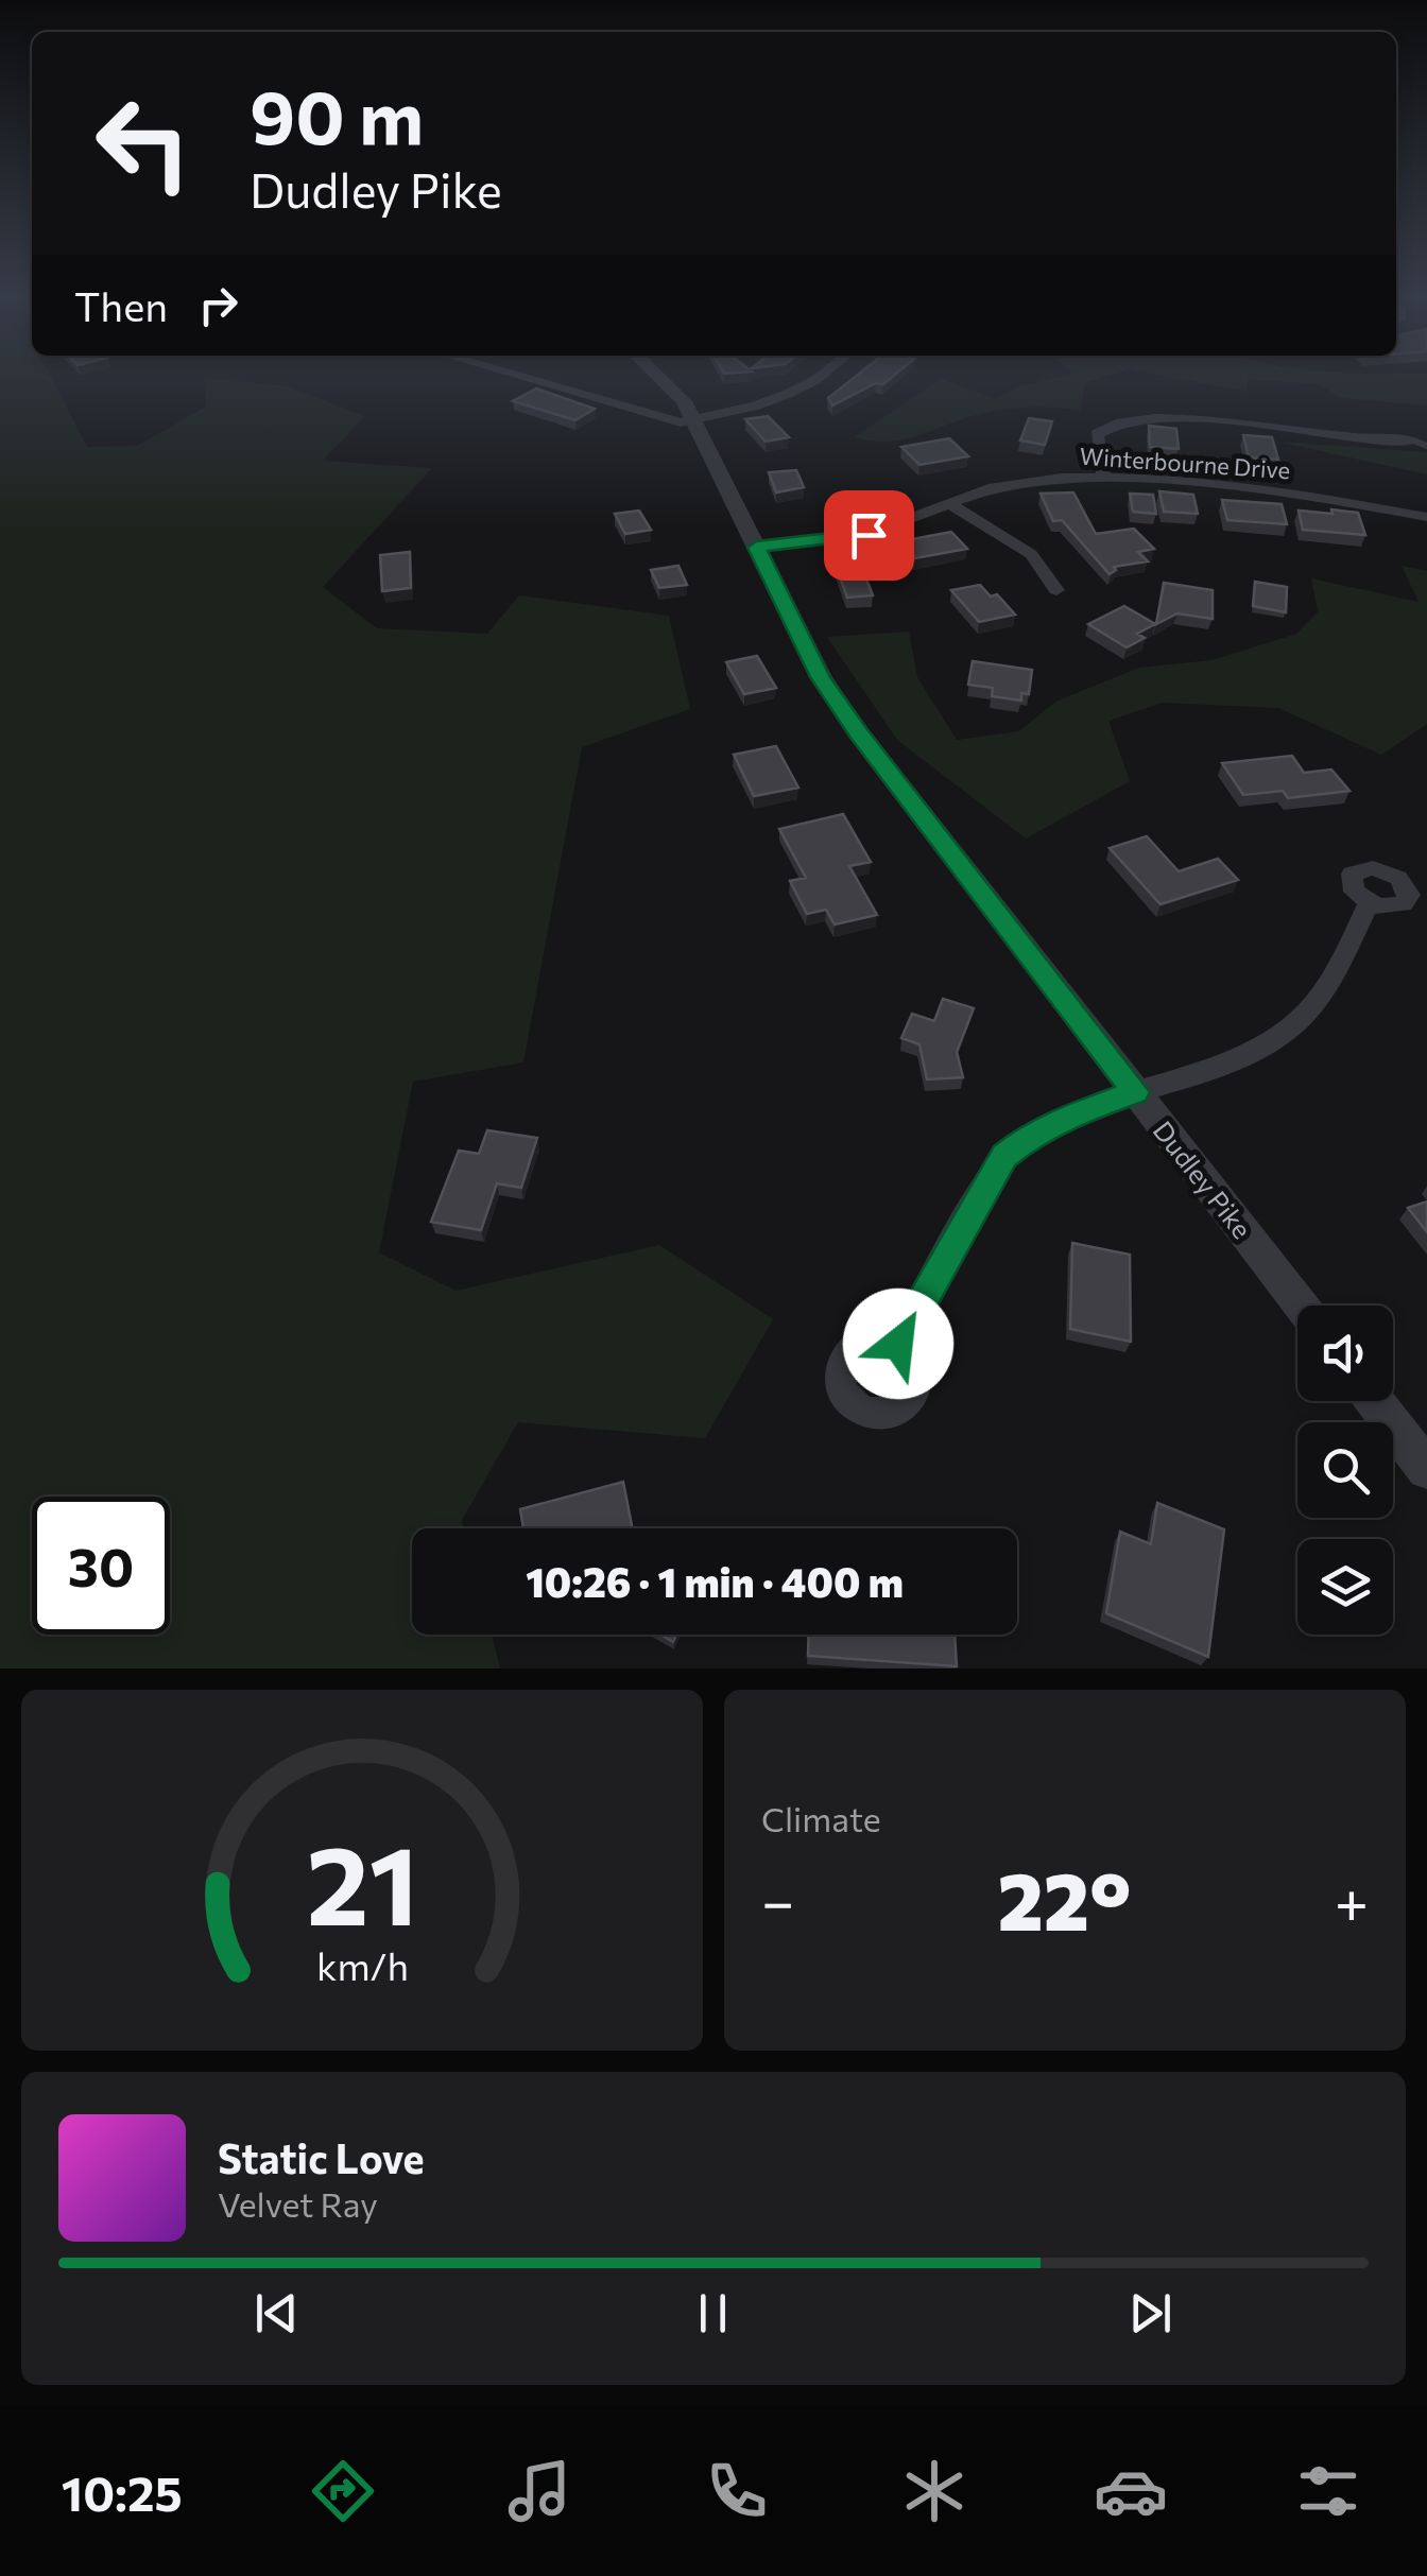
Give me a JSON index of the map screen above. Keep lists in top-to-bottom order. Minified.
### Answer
{"streets":{"street":["Winterbourne Drive","Dudley Pike"]},"crossings":[["Winterbourne Drive","Dudley Pike"]],"page":{"turn":["90 m","Dudley Pike"],"then":"Then","limit":"30","trip":"10:26 · 1 min · 400 m","tile":"Climate","heat":["−","22°","+"],"song":["Static Love","Velvet Ray"],"tabs":"10:25","gauge":["21","km/h"]}}
